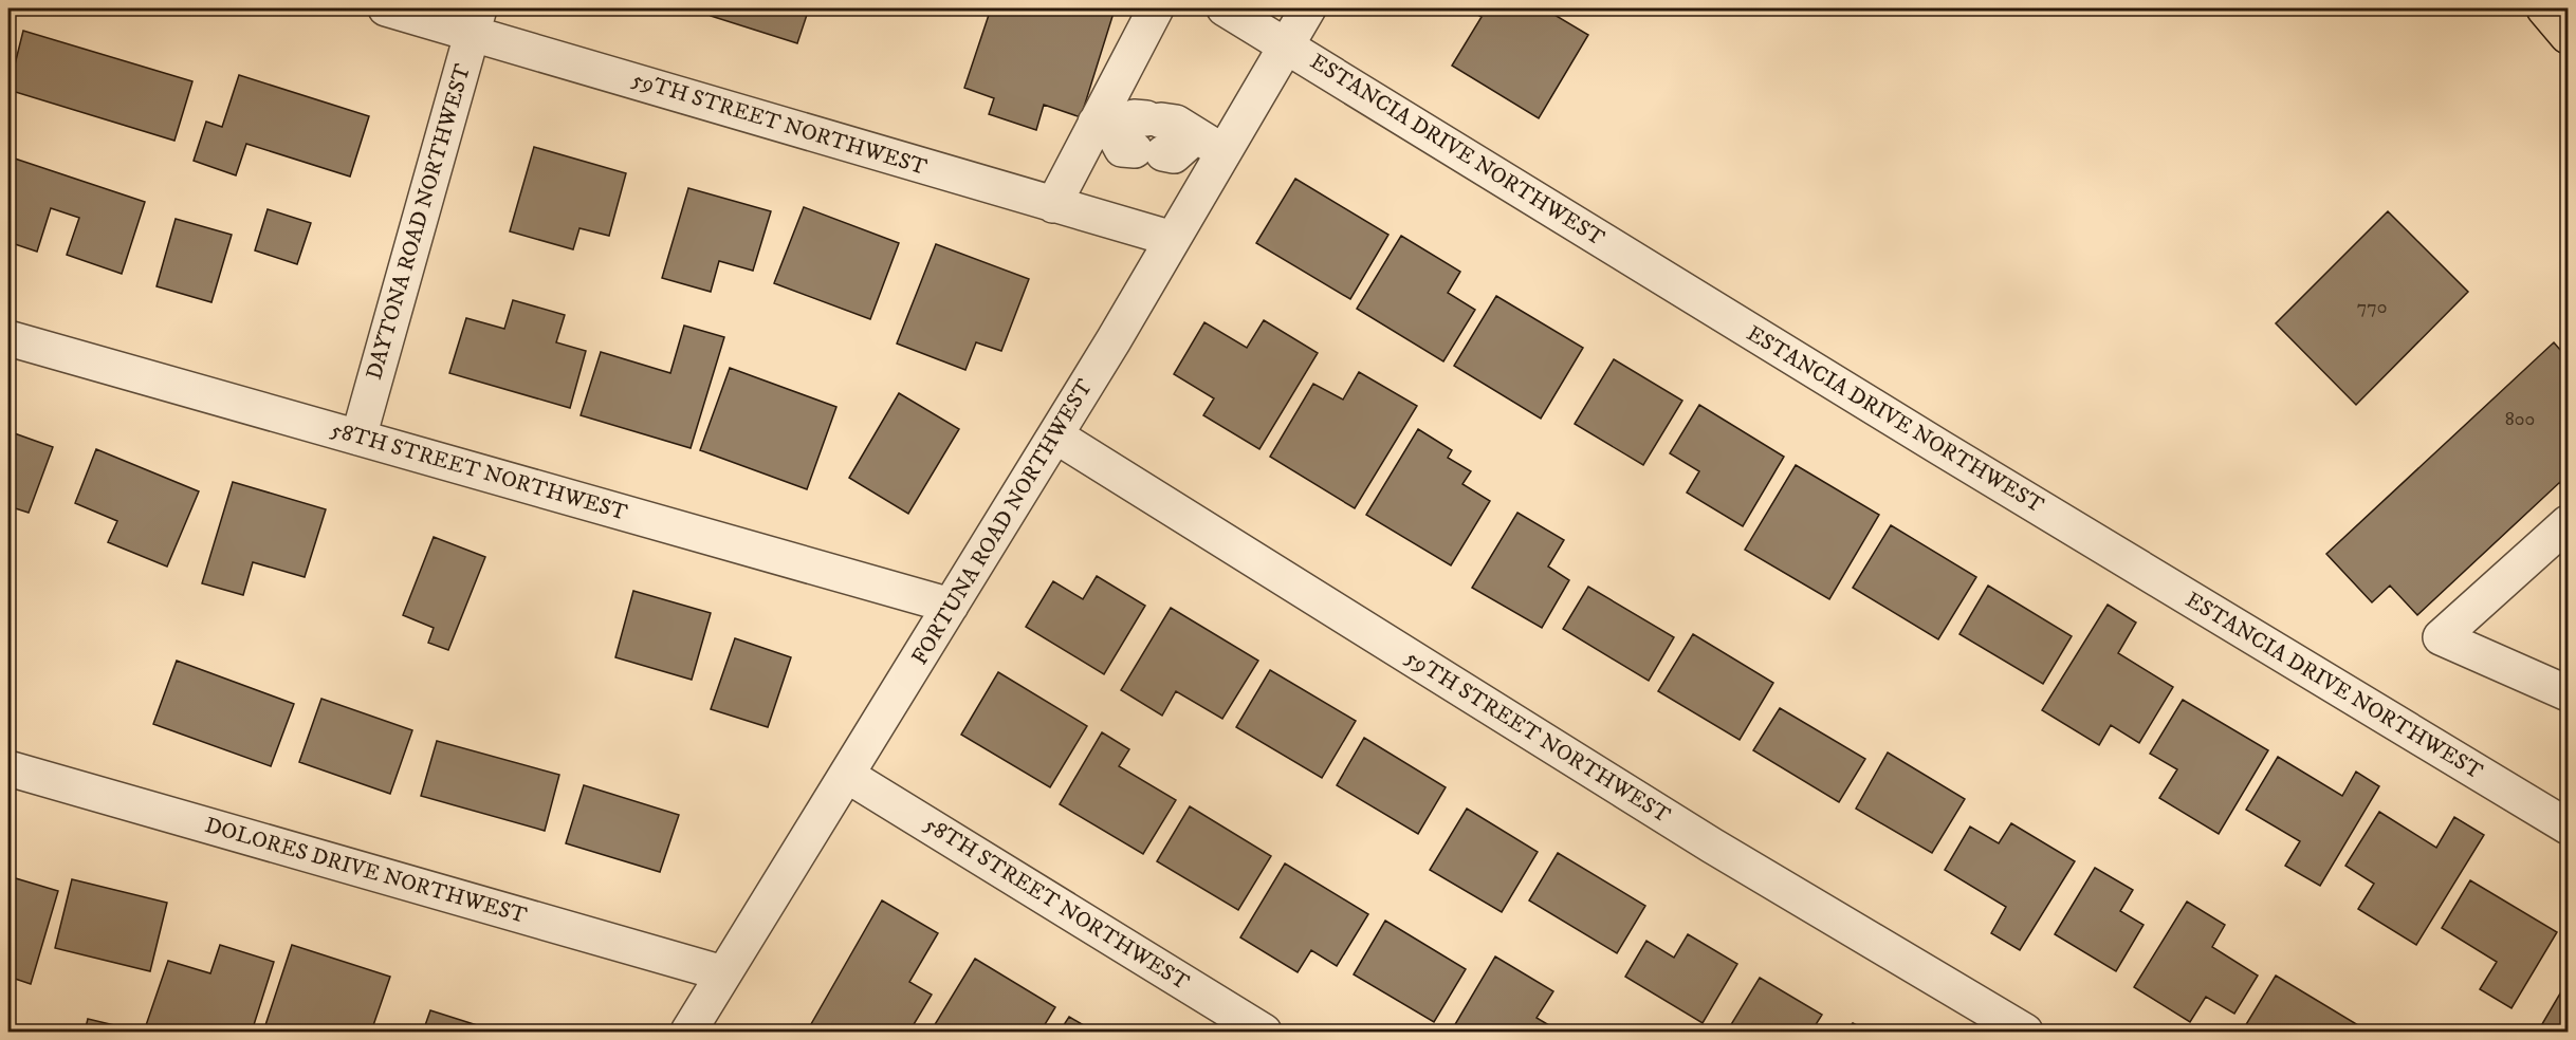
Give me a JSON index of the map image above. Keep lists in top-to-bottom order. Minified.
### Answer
{"streets":{"street":["59TH STREET NORTHWEST","ESTANCIA DRIVE NORTHWEST","DAYTONA ROAD NORTHWEST","58TH STREET NORTHWEST","FORTUNA ROAD NORTHWEST","DOLORES DRIVE NORTHWEST"]},"crossings":[["59TH STREET NORTHWEST","DAYTONA ROAD NORTHWEST"],["59TH STREET NORTHWEST","FORTUNA ROAD NORTHWEST"],["ESTANCIA DRIVE NORTHWEST","FORTUNA ROAD NORTHWEST"],["DAYTONA ROAD NORTHWEST","58TH STREET NORTHWEST"],["58TH STREET NORTHWEST","FORTUNA ROAD NORTHWEST"],["FORTUNA ROAD NORTHWEST","DOLORES DRIVE NORTHWEST"]],"house_numbers":["770","800"]}
